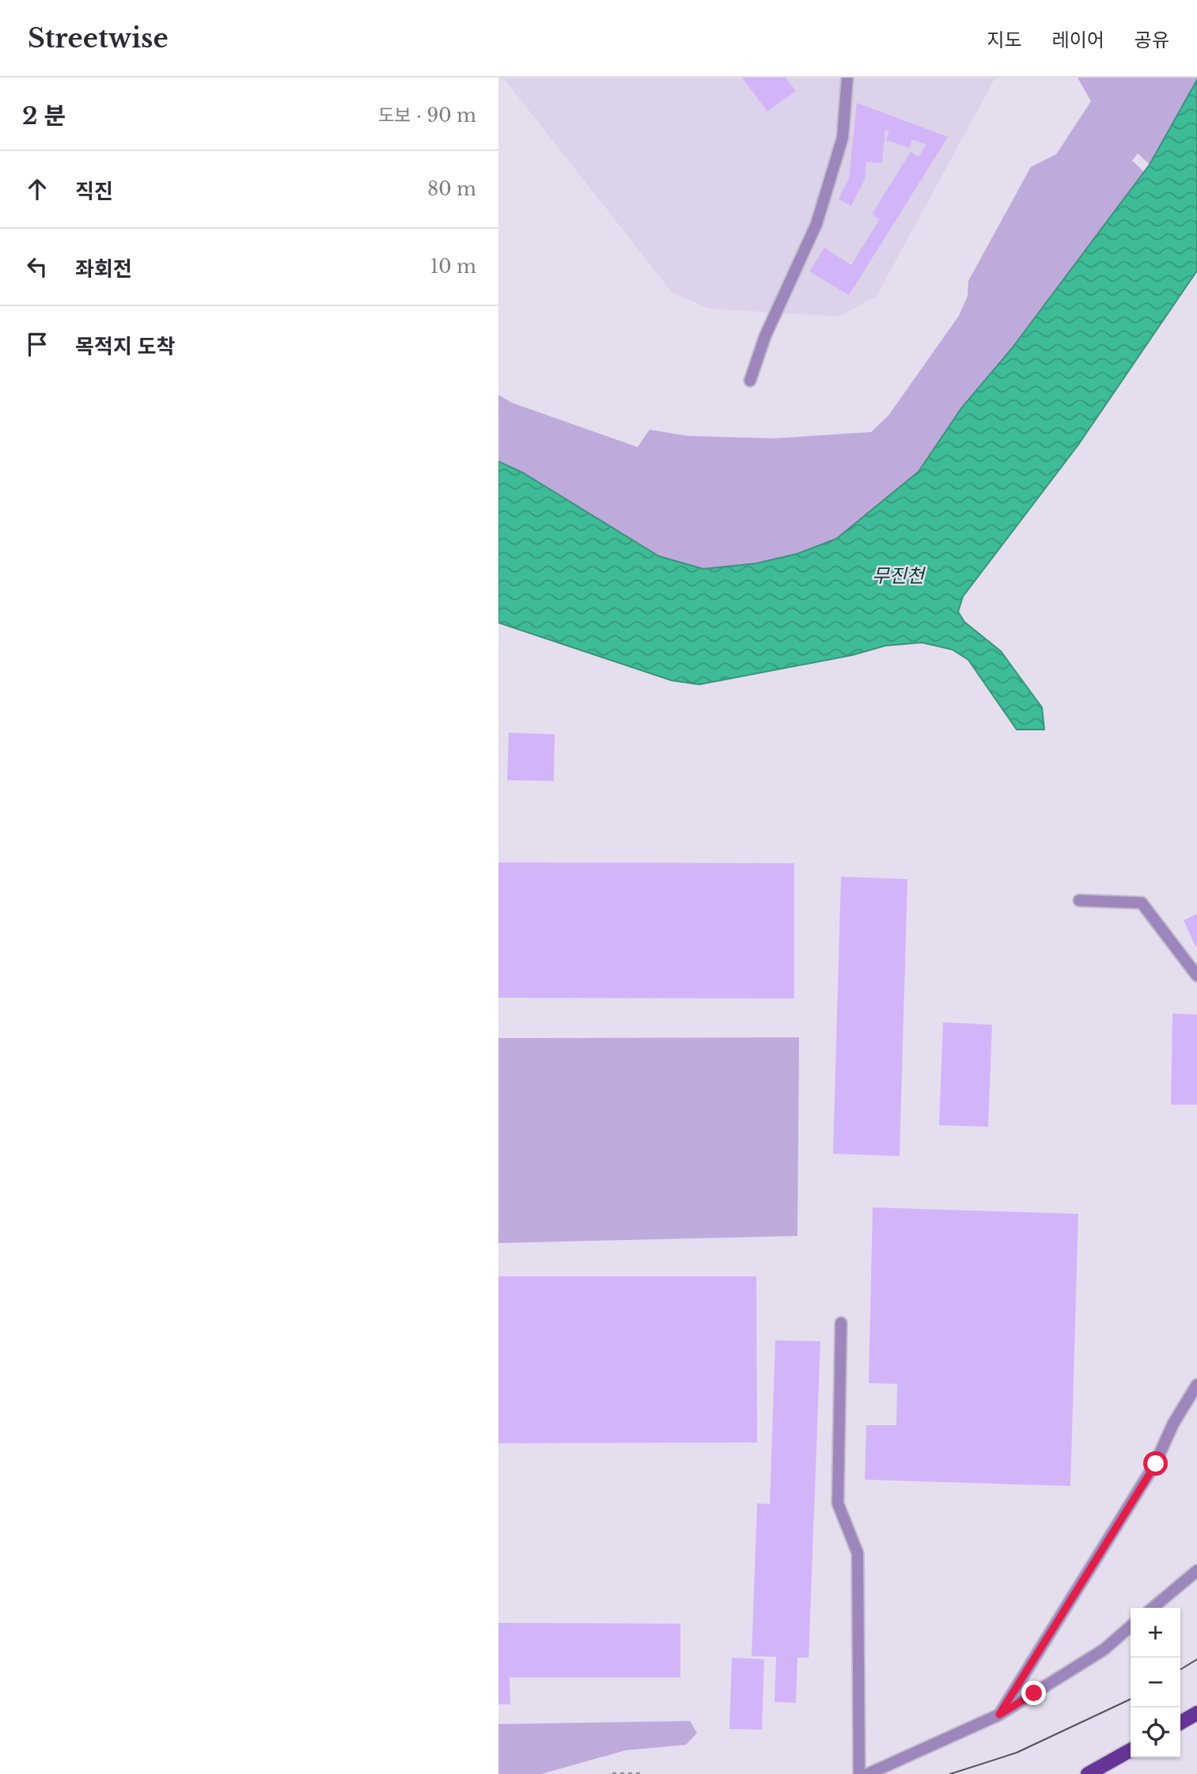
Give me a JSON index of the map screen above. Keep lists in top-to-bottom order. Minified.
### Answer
{"water":["무진천"],"page":{"header":"Streetwise","nav":["지도","레이어","공유"],"heading":["2 분","도보 · 90 m"],"list":[["직진","80 m"],["좌회전","10 m"],"목적지 도착"],"map_buttons":["+","−"]}}
